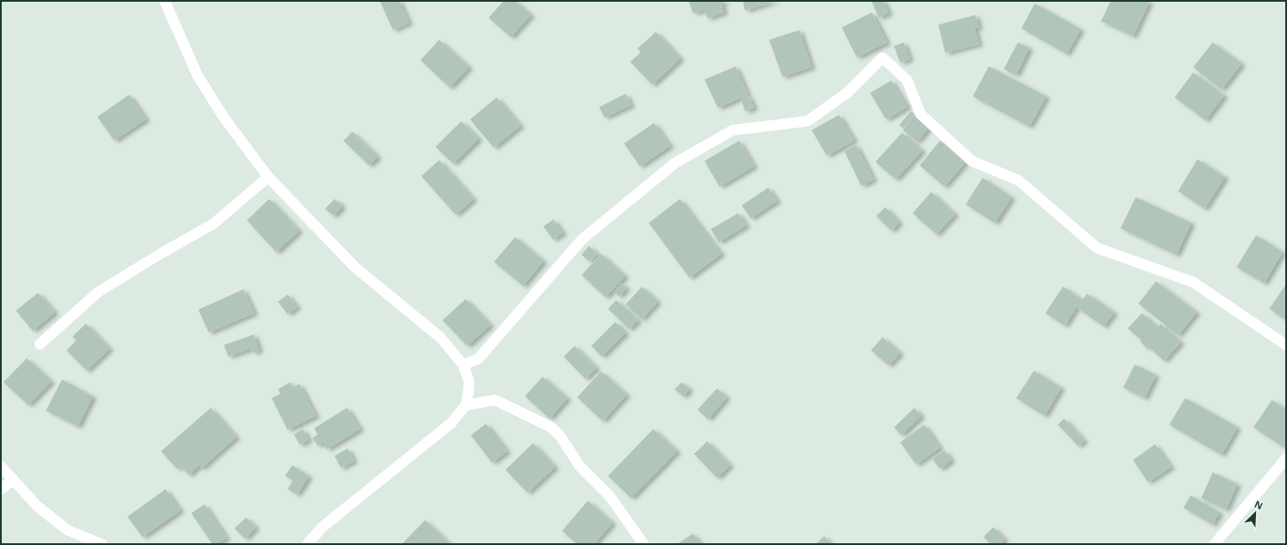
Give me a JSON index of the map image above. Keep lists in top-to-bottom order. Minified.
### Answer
{"north":"top right"}
